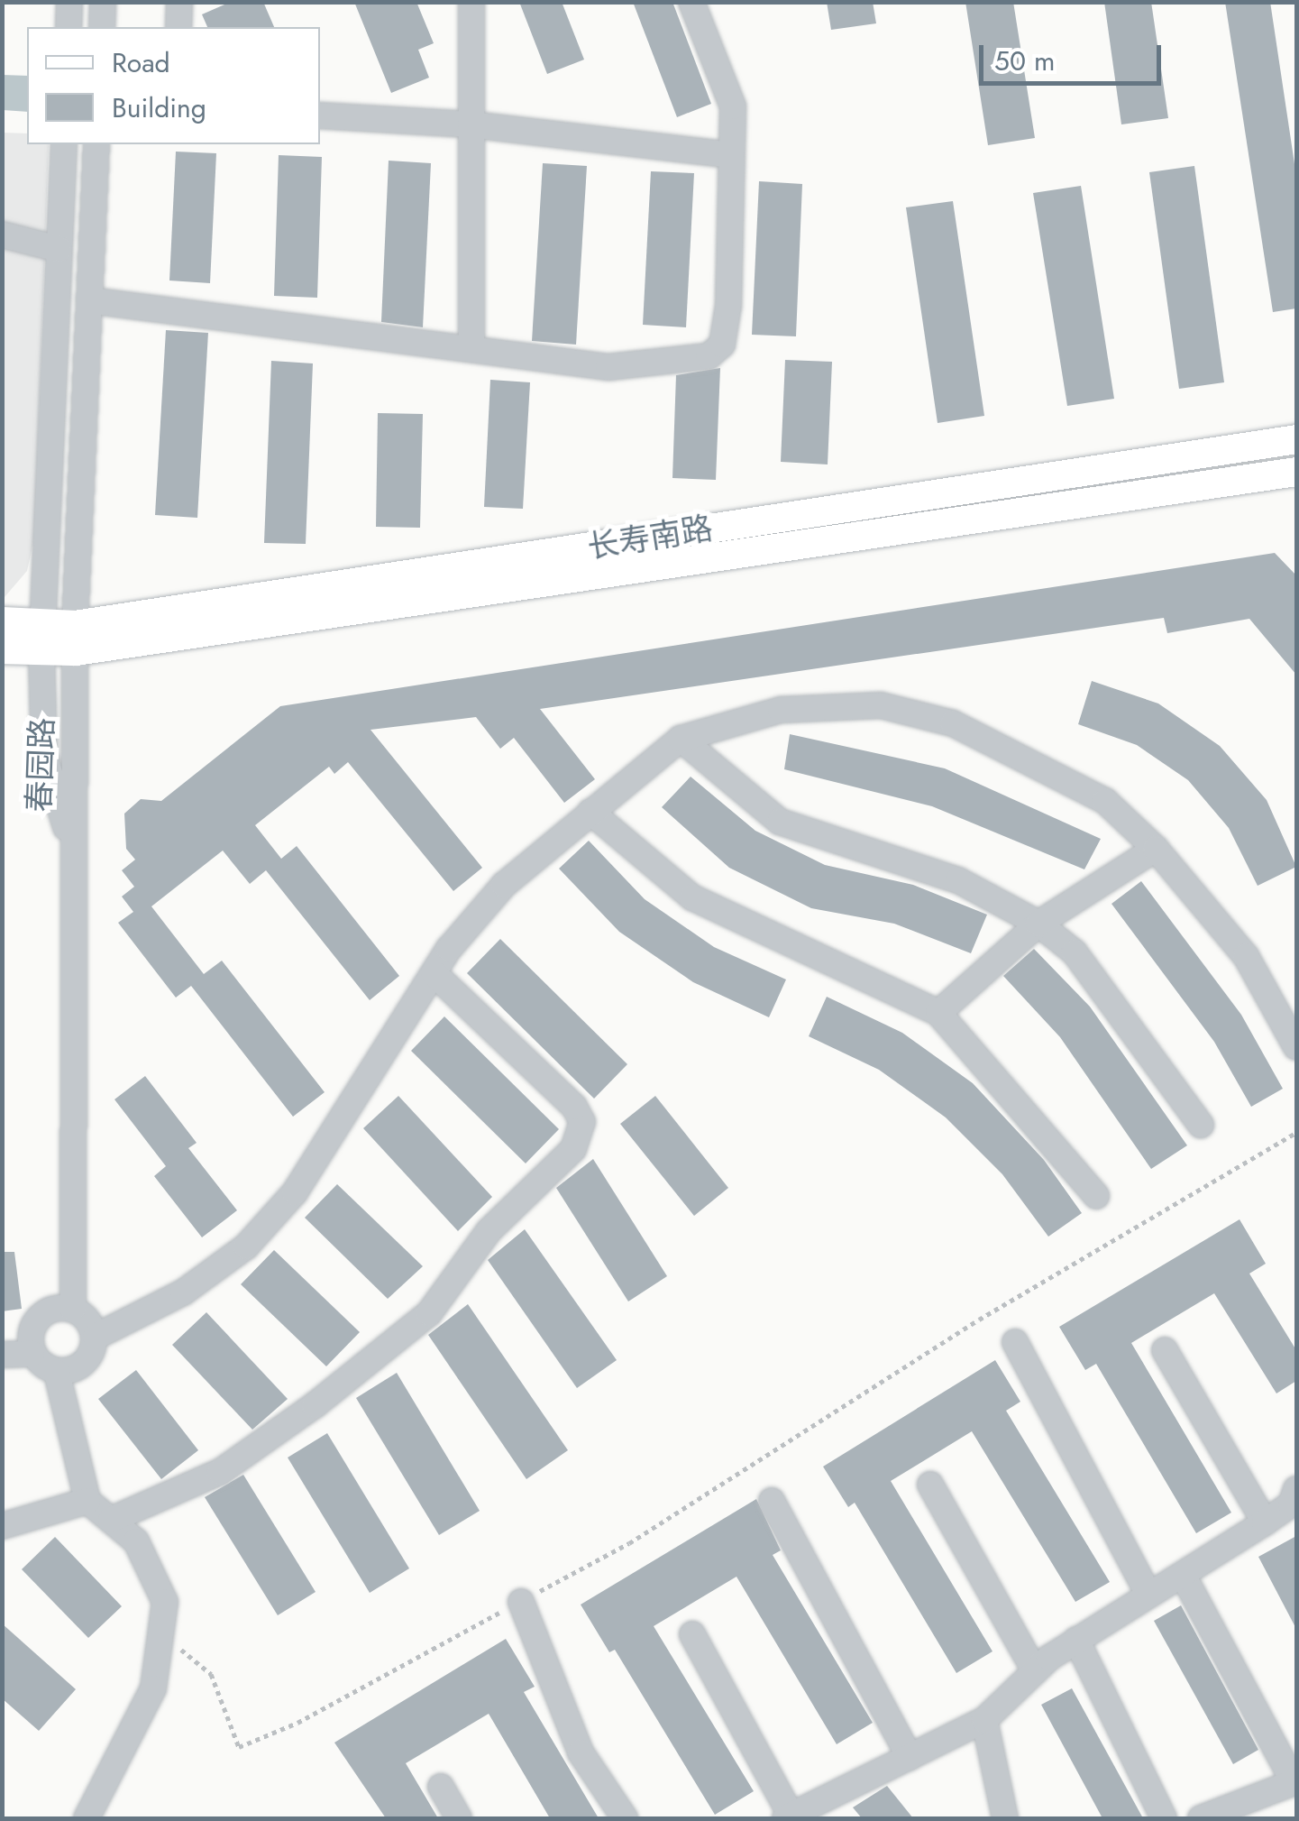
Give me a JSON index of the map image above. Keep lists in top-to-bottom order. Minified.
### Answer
{"streets":{"main road":["长寿南路"],"street":["春园路"]},"crossings":[["长寿南路","春园路"]],"legend":["Road","Building"],"scale_bar":"50 m"}
